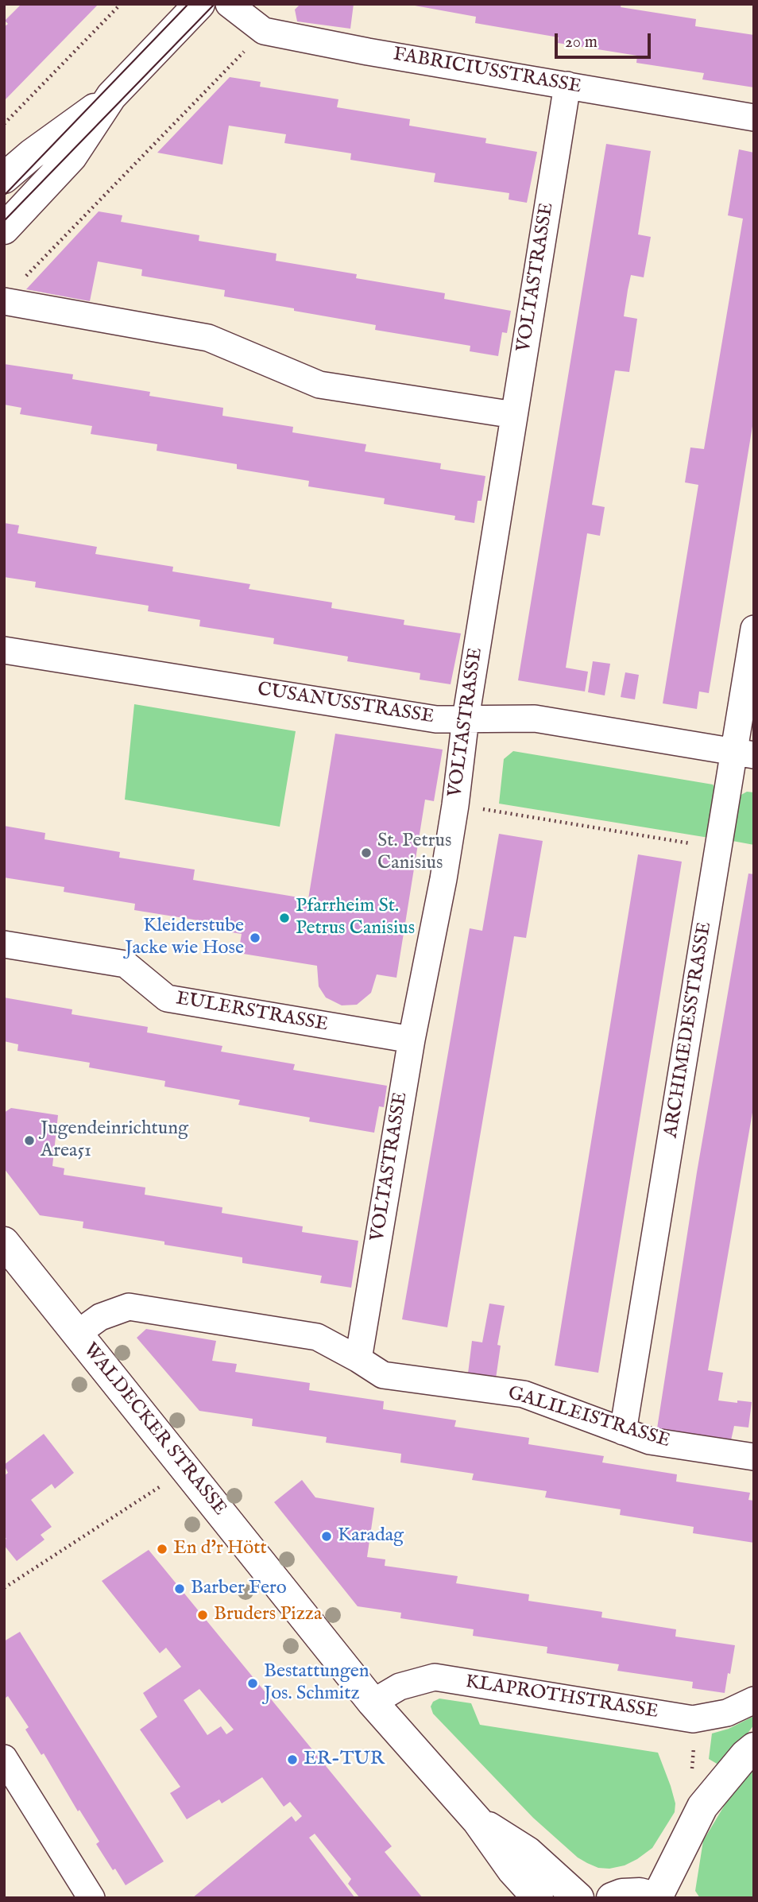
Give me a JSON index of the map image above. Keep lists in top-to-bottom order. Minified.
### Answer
{"streets":{"main road":["WALDECKER STRASSE"],"street":["FABRICIUSSTRASSE","VOLTASTRASSE","CUSANUSSTRASSE","EULERSTRASSE","ARCHIMEDESSTRASSE","GALILEISTRASSE","KLAPROTHSTRASSE"]},"crossings":[["FABRICIUSSTRASSE","VOLTASTRASSE"],["VOLTASTRASSE","CUSANUSSTRASSE"],["VOLTASTRASSE","EULERSTRASSE"],["VOLTASTRASSE","GALILEISTRASSE"],["CUSANUSSTRASSE","ARCHIMEDESSTRASSE"],["ARCHIMEDESSTRASSE","GALILEISTRASSE"],["GALILEISTRASSE","WALDECKER STRASSE"],["WALDECKER STRASSE","KLAPROTHSTRASSE"]],"places":["St. Petrus Canisius","Pfarrheim St. Petrus Canisius","Kleiderstube Jacke wie Hose","Jugendeinrichtung Area51","Karadag","En d'r Hött","Barber Fero","Bruders Pizza","Bestattungen Jos. Schmitz","ER-TUR"],"scale_bar":"20 m"}
